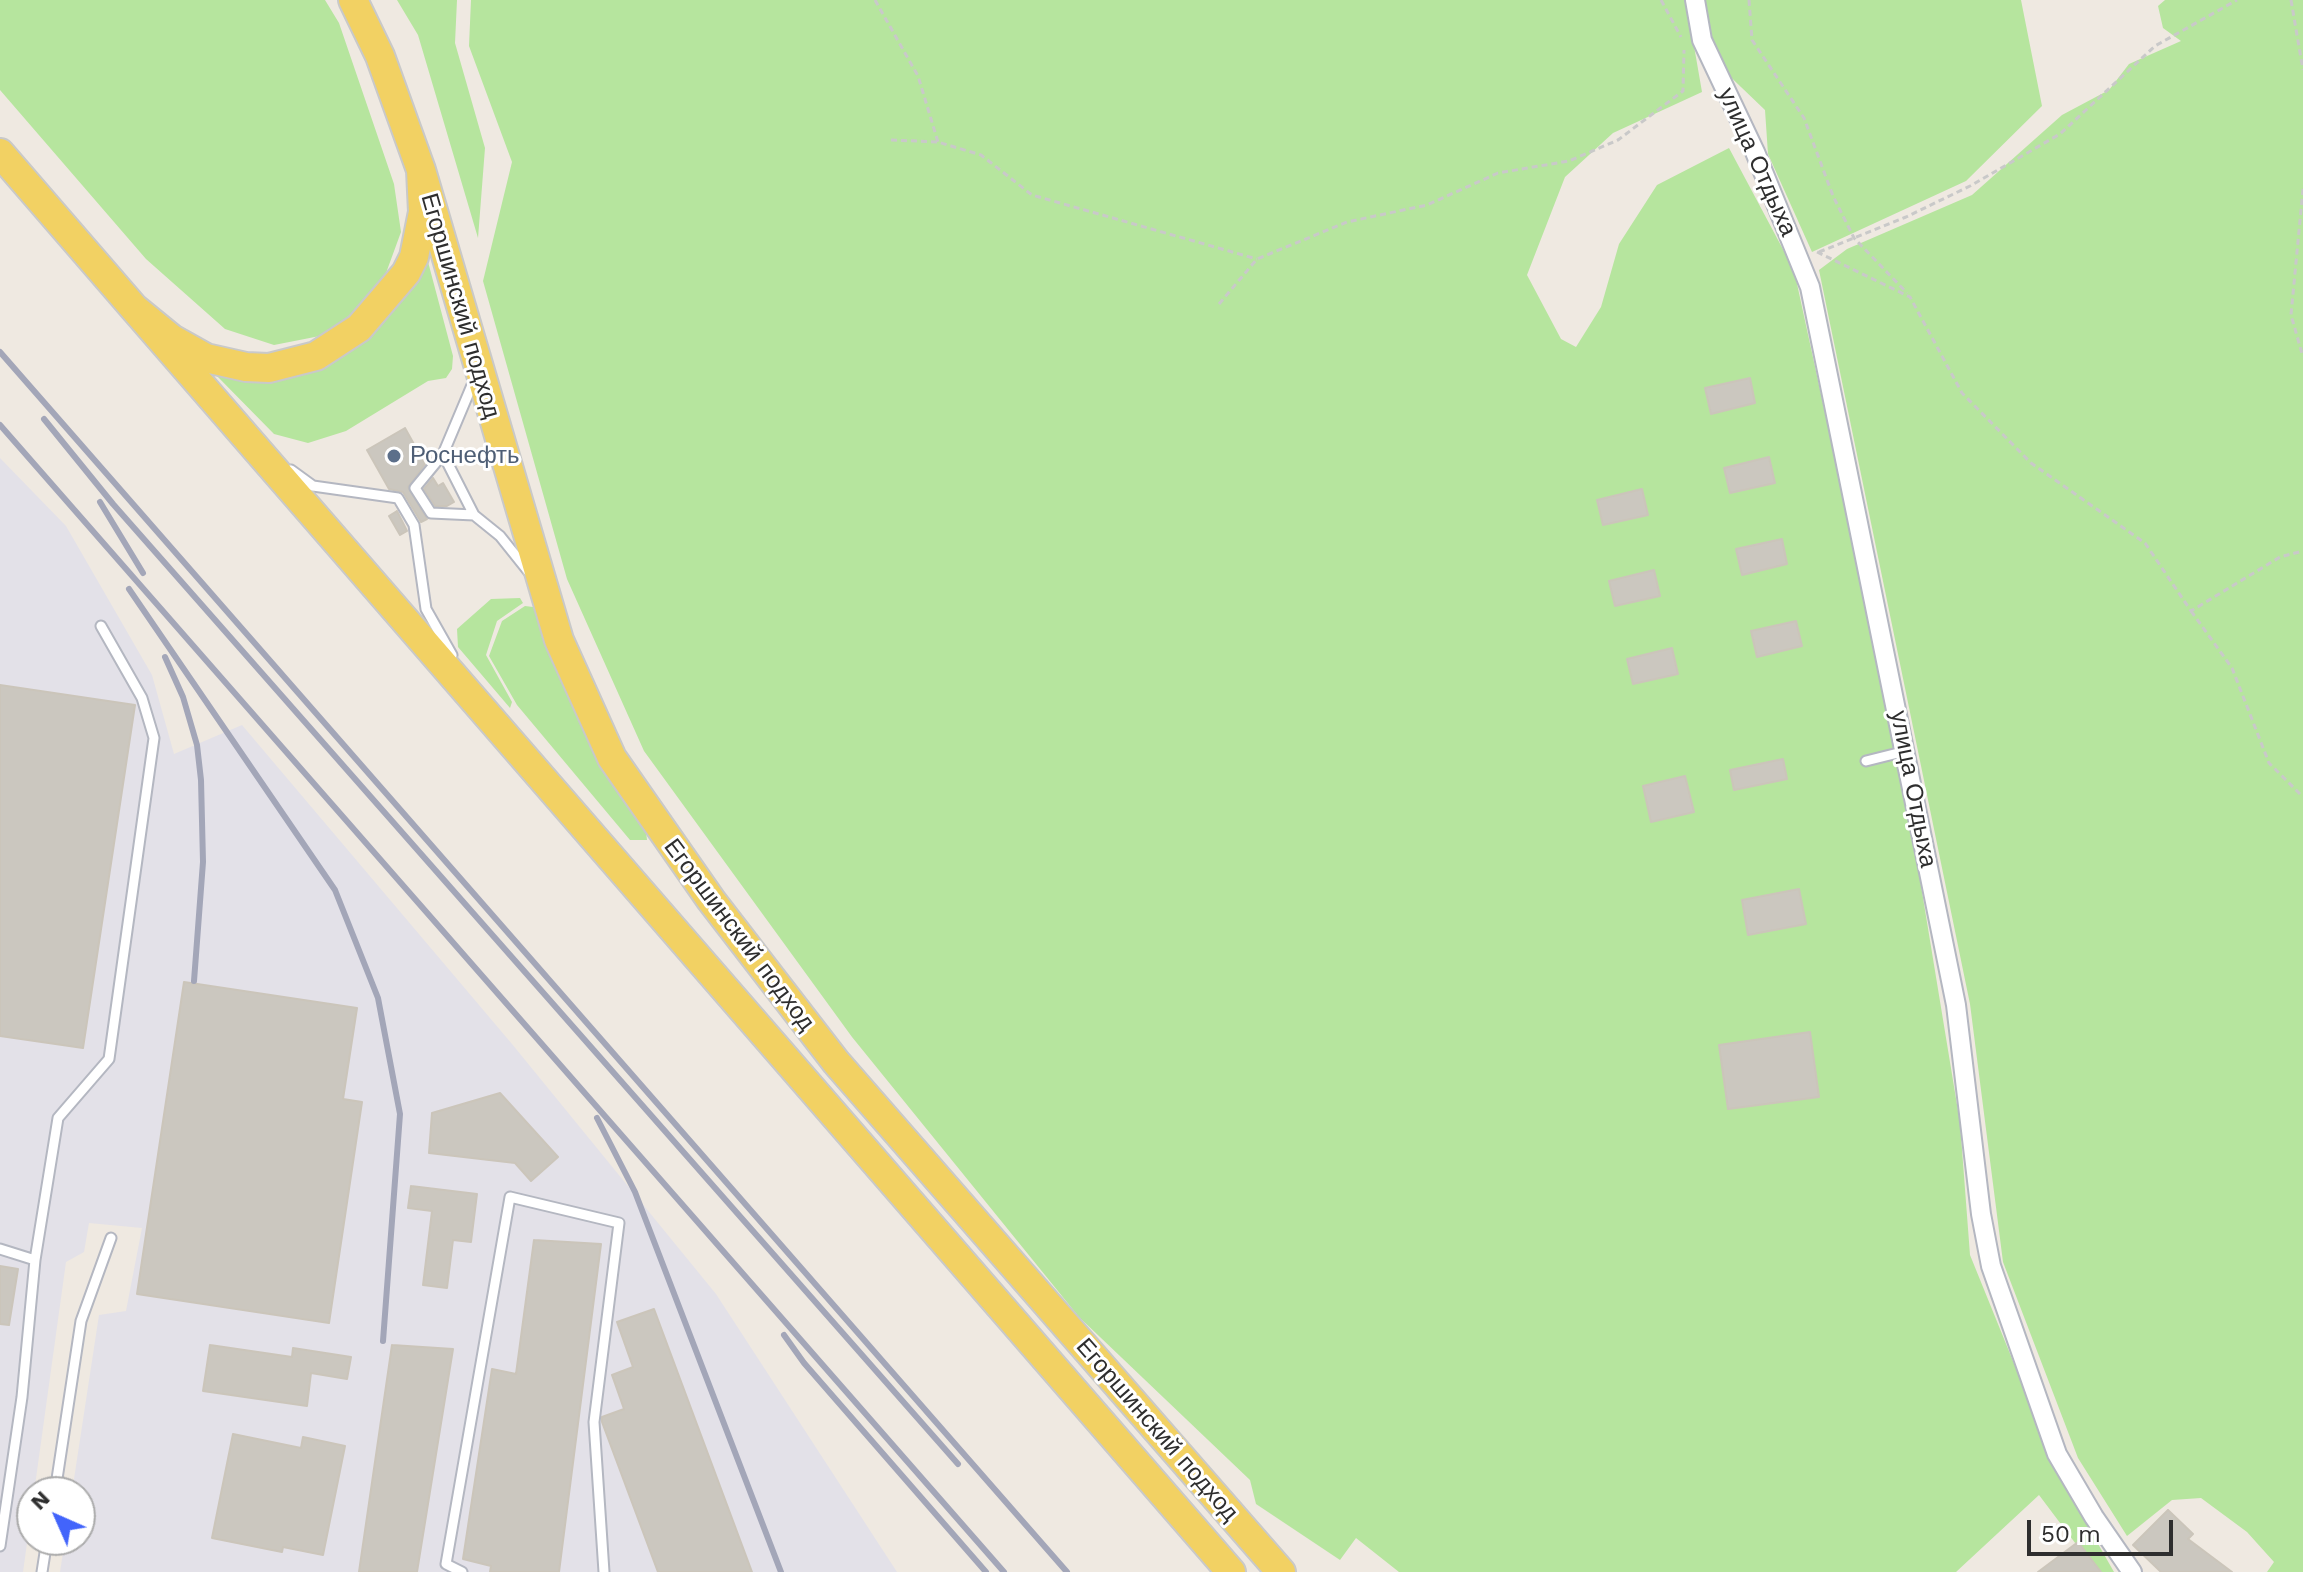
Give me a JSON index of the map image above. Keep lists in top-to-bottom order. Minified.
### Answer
{"streets":{"main road":["Егоршинский подход"],"street":["улица Отдыха"]},"places":["Роснефть"],"scale_bar":"50 m","north":"top left"}
